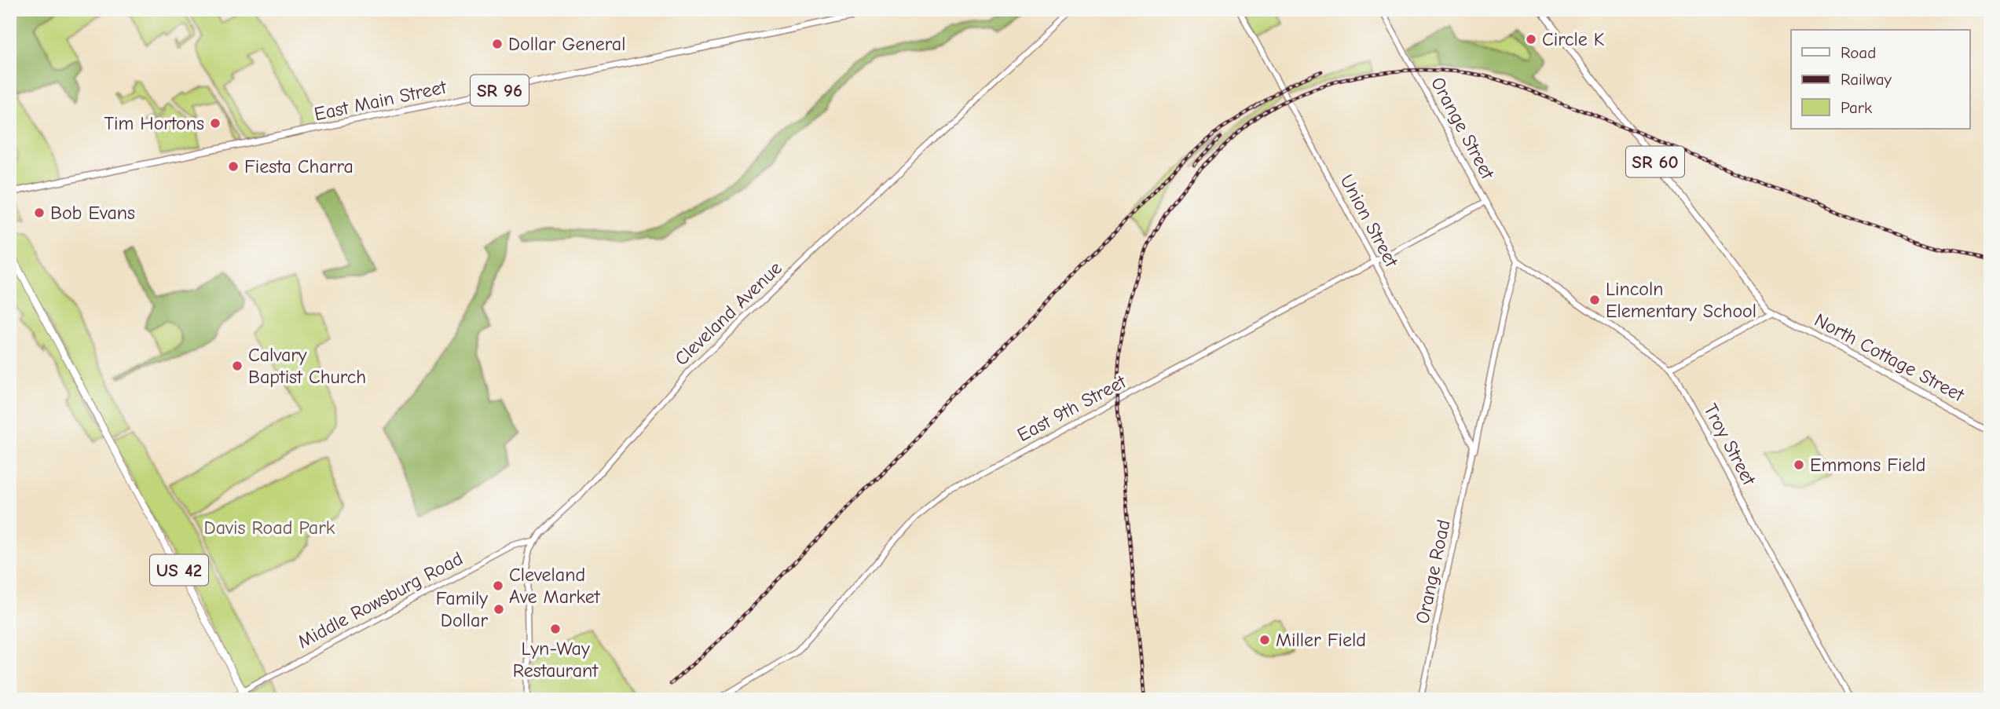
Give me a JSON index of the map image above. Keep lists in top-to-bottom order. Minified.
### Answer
{"streets":{"highway":["US 42"],"main road":["SR 96","East Main Street","Orange Street","SR 60","Union Street","Cleveland Avenue","North Cottage Street","East 9th Street","Troy Street","Orange Road","Middle Rowsburg Road"]},"crossings":[["Orange Street","East 9th Street"],["Orange Street","Troy Street"],["Orange Street","Orange Road"],["SR 60","North Cottage Street"],["Union Street","East 9th Street"],["Union Street","Orange Road"],["Cleveland Avenue","Middle Rowsburg Road"],["Troy Street","Orange Road"],["US 42","Middle Rowsburg Road"]],"parks":["Davis Road Park"],"places":["Circle K","Dollar General","Tim Hortons","Fiesta Charra","Bob Evans","Lincoln Elementary School","Calvary Baptist Church","Emmons Field","Cleveland Ave Market","Family Dollar","Lyn-Way Restaurant","Miller Field"],"legend":["Road","Railway","Park"]}
